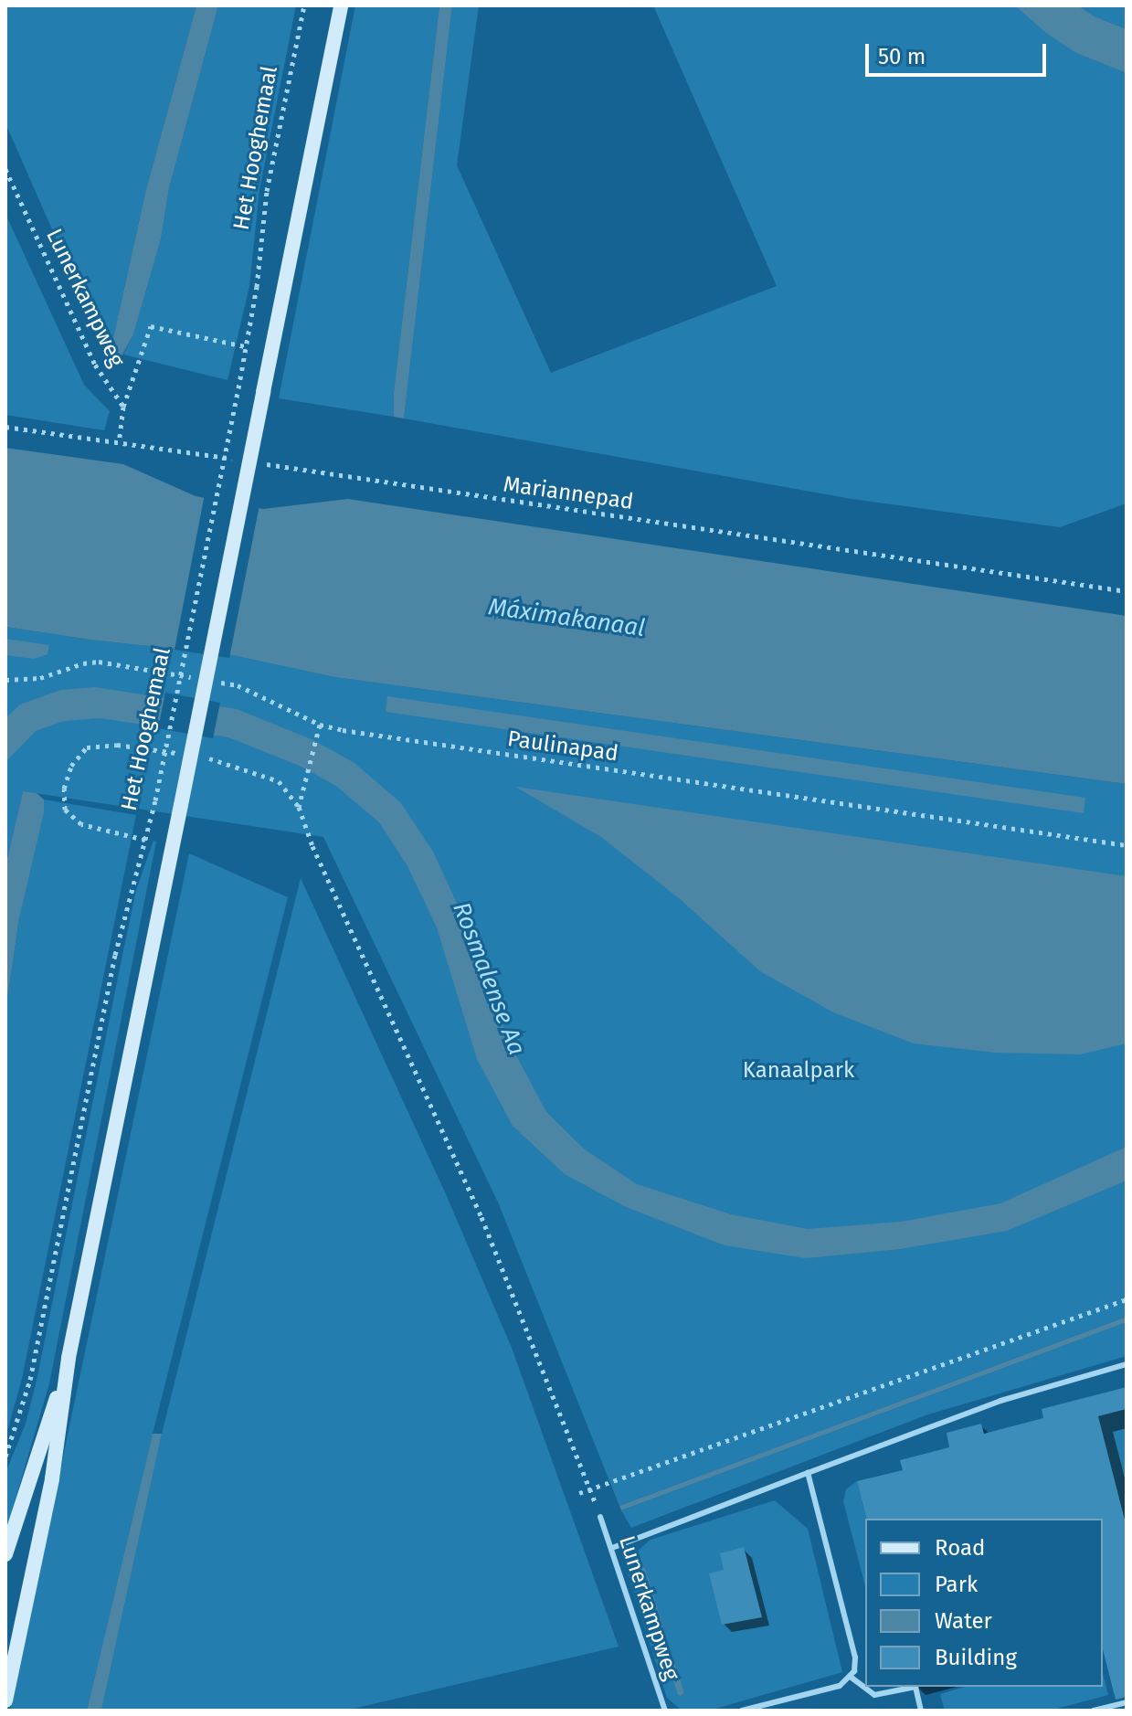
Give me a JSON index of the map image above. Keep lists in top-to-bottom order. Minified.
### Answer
{"streets":{"lane":["Lunerkampweg"],"path":["Het Hooghemaal","Mariannepad","Paulinapad"]},"water":["Máximakanaal","Rosmalense Aa"],"parks":["Kanaalpark"],"legend":["Road","Park","Water","Building"],"scale_bar":"50 m"}
